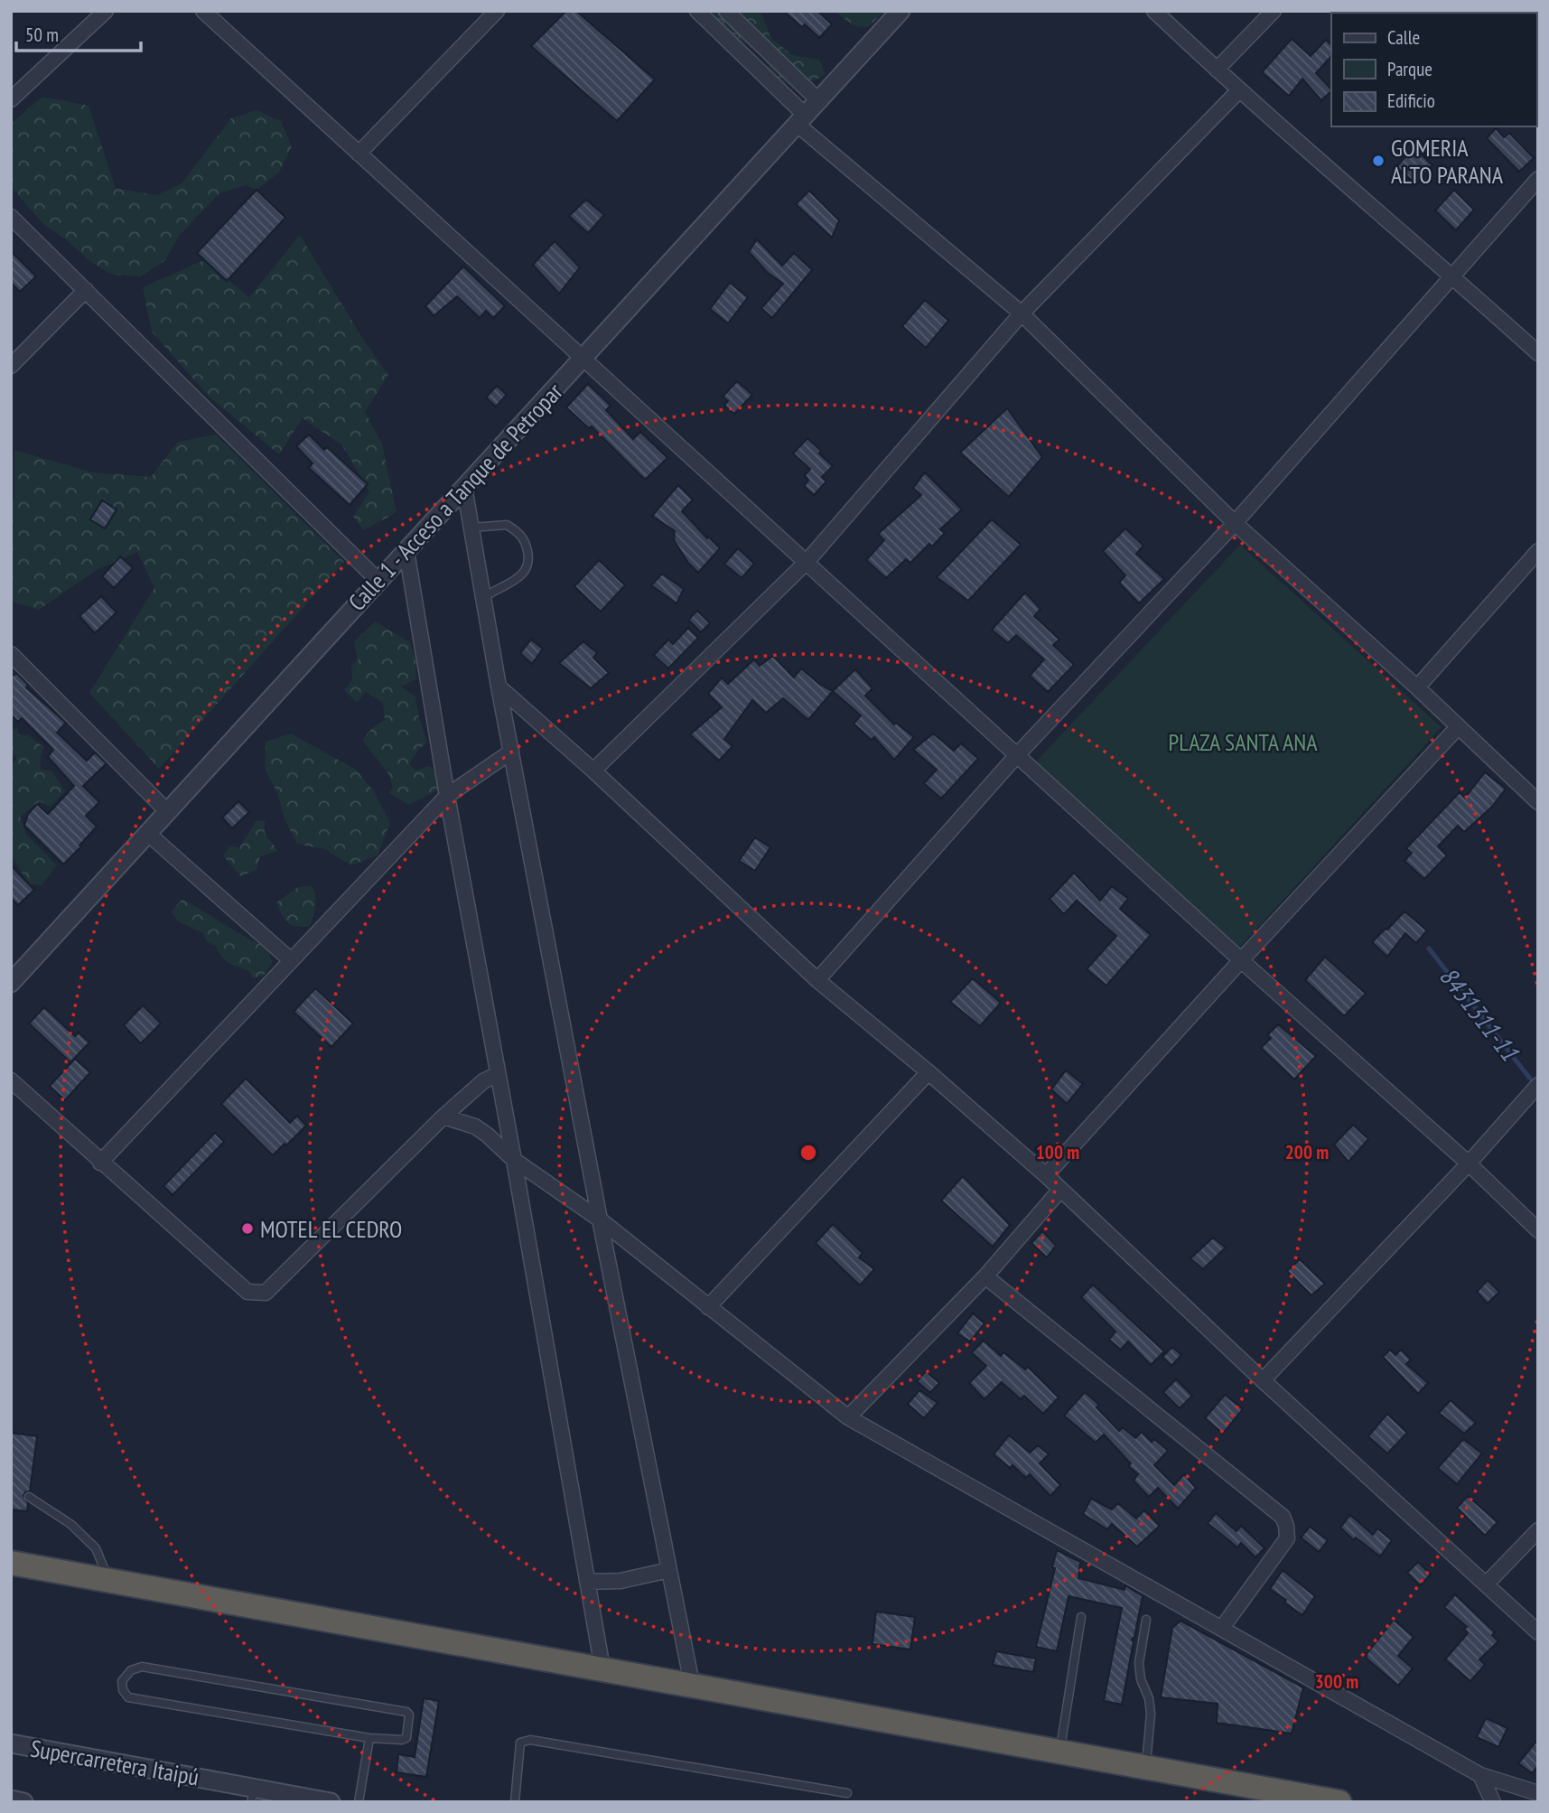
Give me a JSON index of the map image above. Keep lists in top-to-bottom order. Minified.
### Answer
{"streets":{"street":["Calle 1 - Acceso a Tanque de Petropar","Supercarretera Itaipú"]},"water":["8431311-11"],"parks":["PLAZA SANTA ANA"],"places":["GOMERIA ALTO PARANA","MOTEL EL CEDRO"],"legend":["Calle","Parque","Edificio"],"scale_bar":"50 m","rings":["100 m","200 m","300 m"]}
